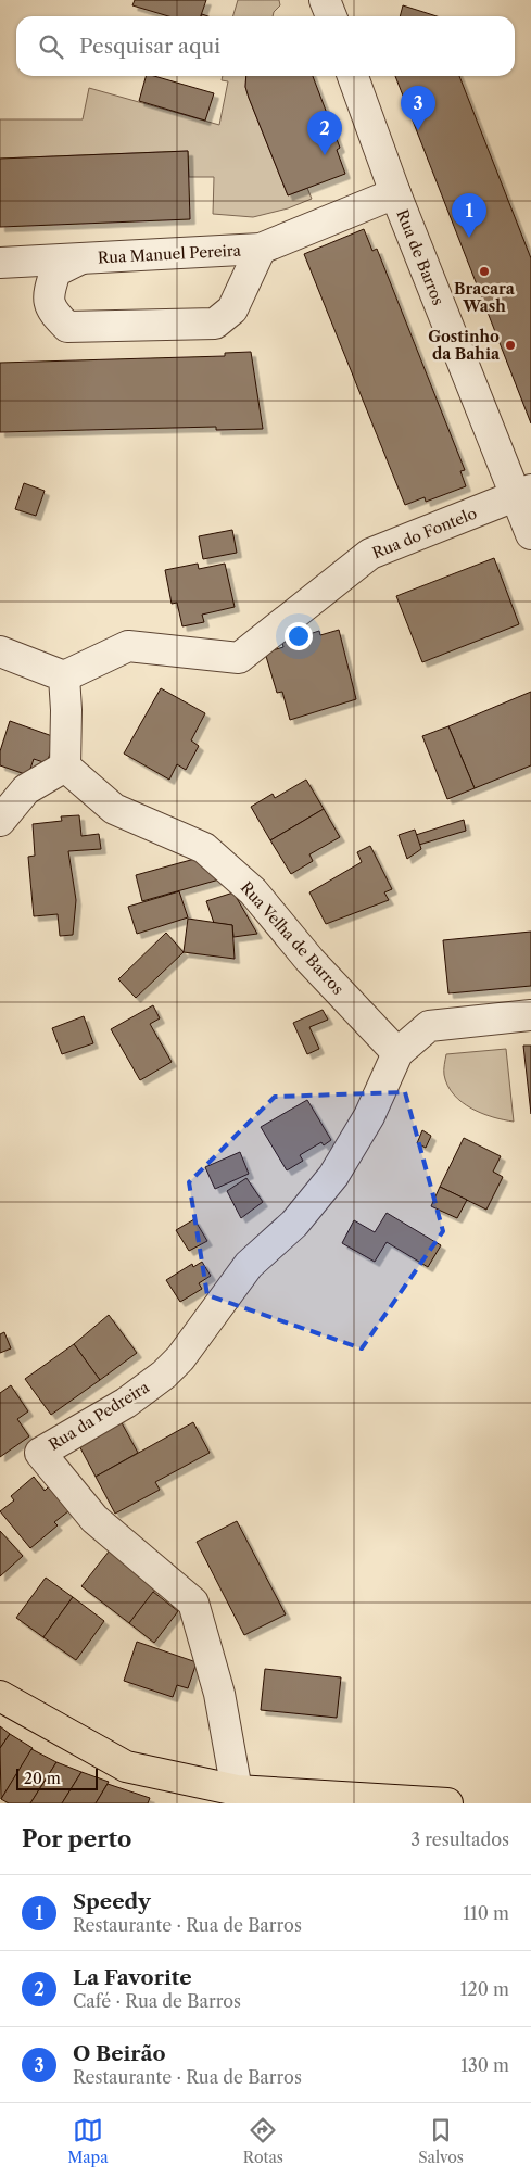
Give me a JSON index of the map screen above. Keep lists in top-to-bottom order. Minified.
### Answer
{"streets":{"street":["Rua Manuel Pereira","Rua de Barros","Rua do Fontelo","Rua Velha de Barros","Rua da Pedreira"]},"crossings":[["Rua Manuel Pereira","Rua de Barros"],["Rua de Barros","Rua do Fontelo"],["Rua Velha de Barros","Rua da Pedreira"]],"places":["Bracara Wash","Gostinho da Bahia"],"scale_bar":"20 m","page":{"search":"Pesquisar aqui","pins":["3","2","1"],"scale":"20 m","heading":["Por perto","3 resultados"],"list":[{"mark":"1","name":"Speedy","note":"Restaurante · Rua de Barros","value":"110 m"},{"mark":"2","name":"La Favorite","note":"Café · Rua de Barros","value":"120 m"},{"mark":"3","name":"O Beirão","note":"Restaurante · Rua de Barros","value":"130 m"}],"nav":["Mapa","Rotas","Salvos"]}}
